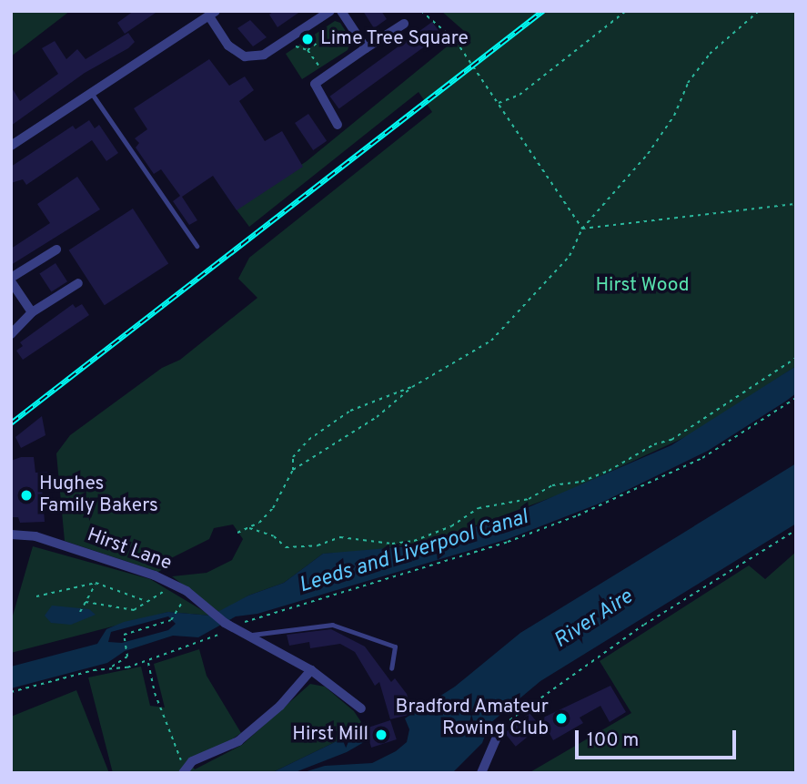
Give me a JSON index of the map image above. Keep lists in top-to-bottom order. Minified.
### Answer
{"streets":{"street":["Hirst Lane"]},"water":["Leeds and Liverpool Canal","River Aire"],"parks":["Hirst Wood"],"places":["Lime Tree Square","Hughes Family Bakers","Bradford Amateur Rowing Club","Hirst Mill"],"scale_bar":"100 m"}
